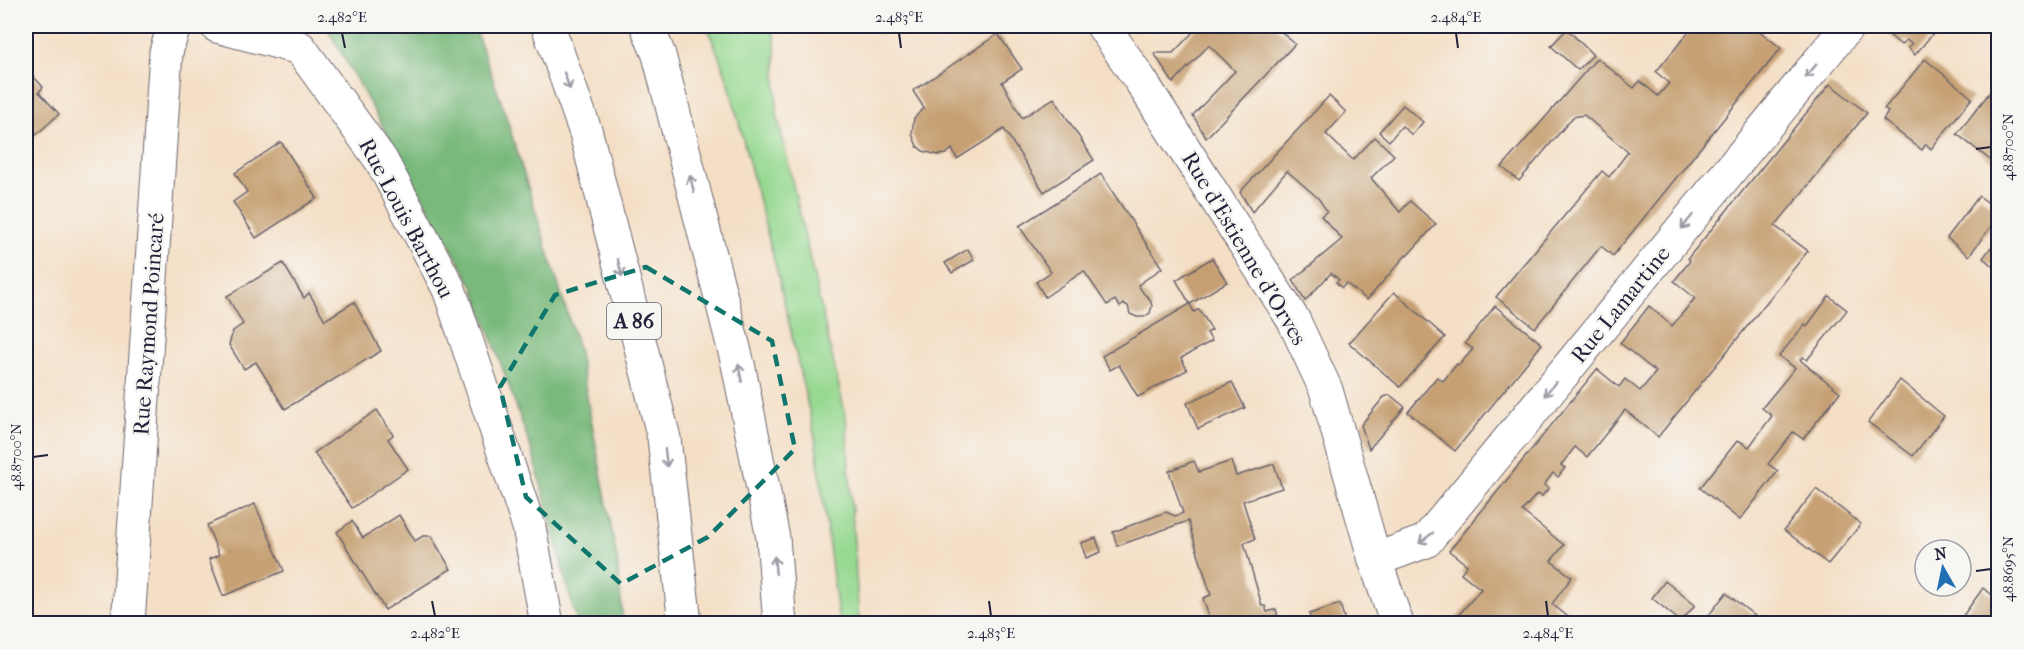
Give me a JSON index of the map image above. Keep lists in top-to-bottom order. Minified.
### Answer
{"streets":{"main road":["Rue Louis Barthou","Rue d'Estienne d'Orves","Rue Lamartine","A 86","Rue Raymond Poincaré"]},"crossings":[["Rue d'Estienne d'Orves","Rue Lamartine"]],"one_way":["Rue Lamartine"],"north":"top","coordinates":["2.482°E","2.483°E","2.484°E","48.8700°N","48.8695°N"]}
